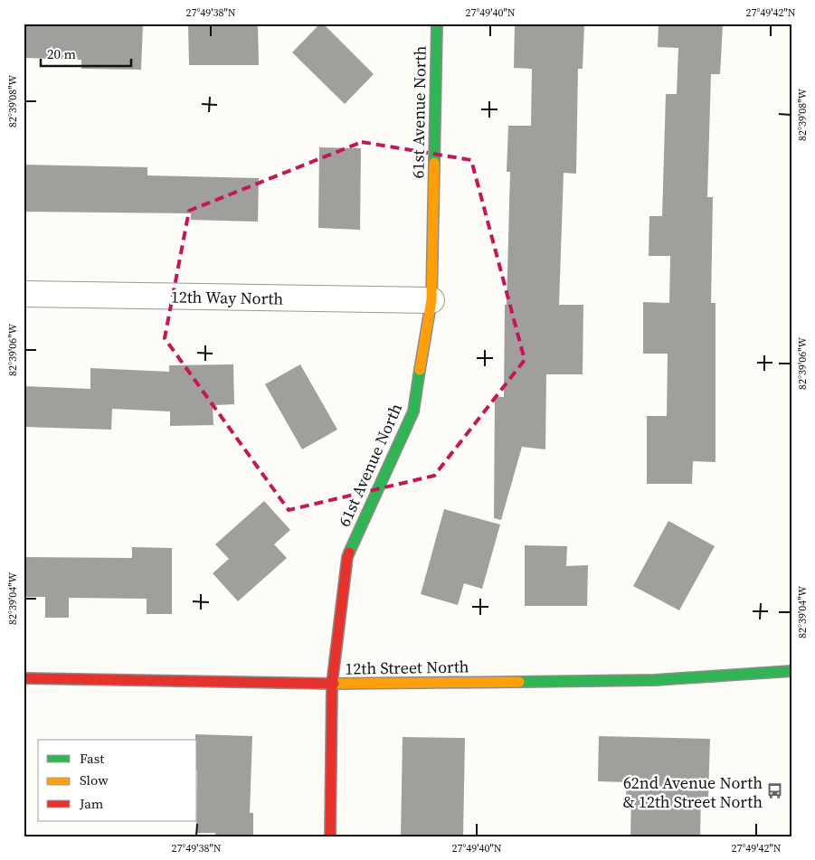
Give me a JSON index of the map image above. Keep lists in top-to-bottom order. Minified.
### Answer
{"streets":{"street":["61st Avenue North","12th Way North","12th Street North"]},"crossings":[["61st Avenue North","12th Way North"],["61st Avenue North","12th Street North"]],"places":{"bus stop":["62nd Avenue North & 12th Street North"]},"legend":["Fast","Slow","Jam"],"scale_bar":"20 m","coordinates":["27°49'38\"N","27°49'40\"N","27°49'42\"N","82°39'08\"W","82°39'06\"W","82°39'04\"W"]}
